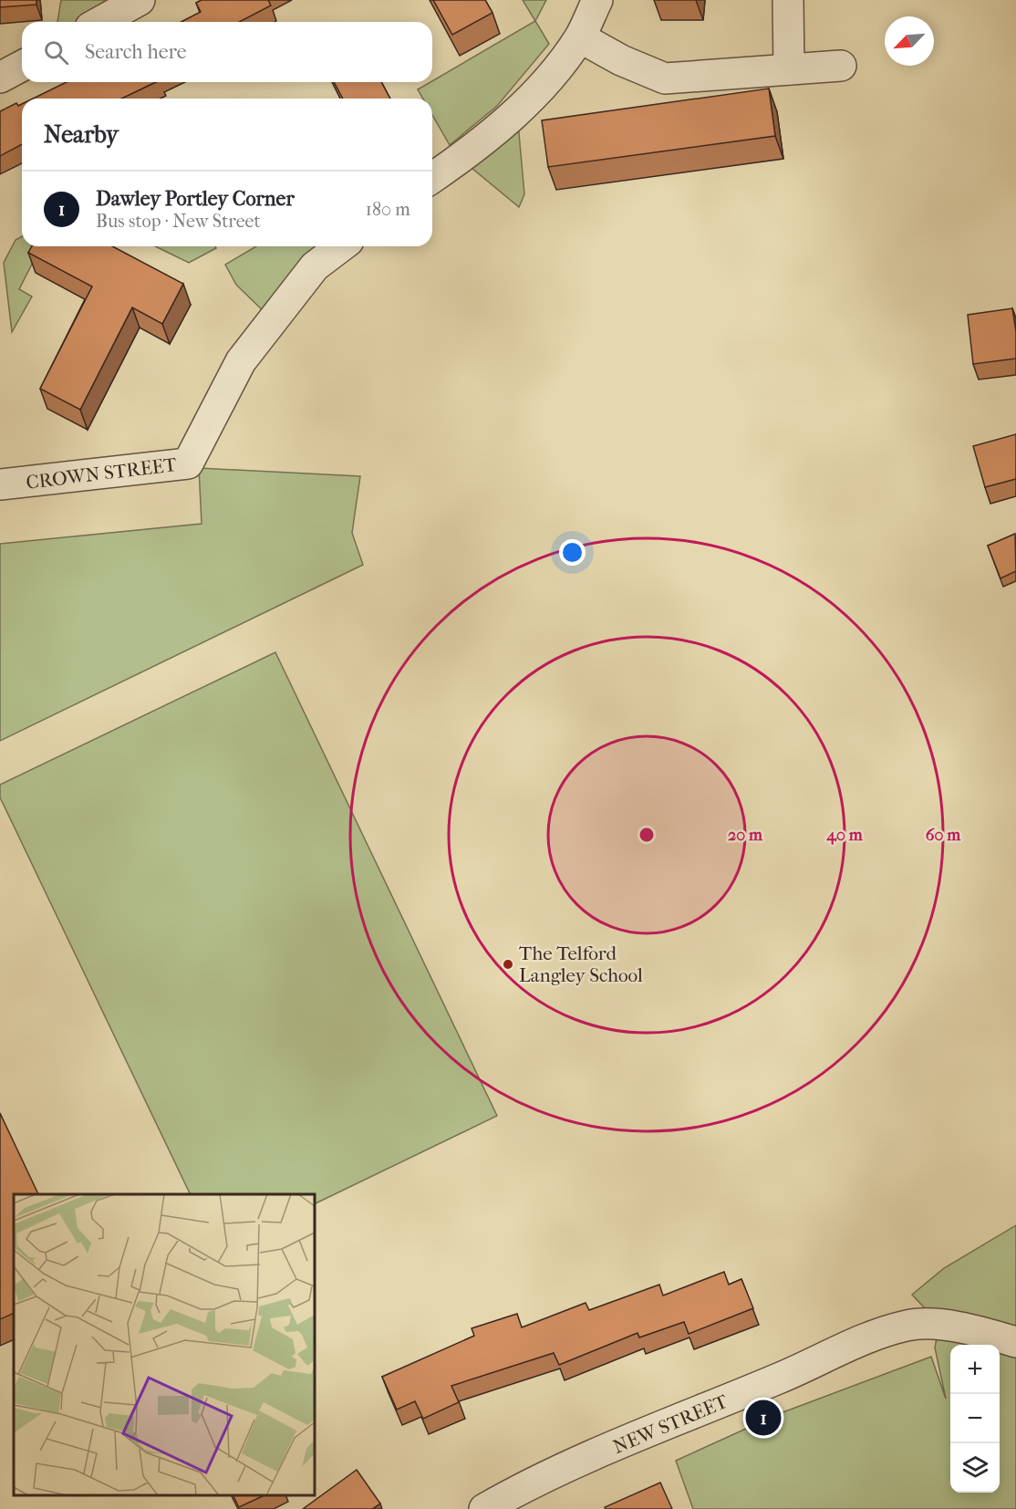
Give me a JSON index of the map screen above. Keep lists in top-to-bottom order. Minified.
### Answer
{"streets":{"street":["CROWN STREET","NEW STREET"]},"places":["The Telford Langley School"],"north":"bottom left","page":{"search":"Search here","heading":"Nearby","list":[{"mark":"1","name":"Dawley Portley Corner","note":"Bus stop · New Street","value":"180 m"}],"map_buttons":["+","−"],"pins":"1"},"rings":["20 m","40 m","60 m"]}
